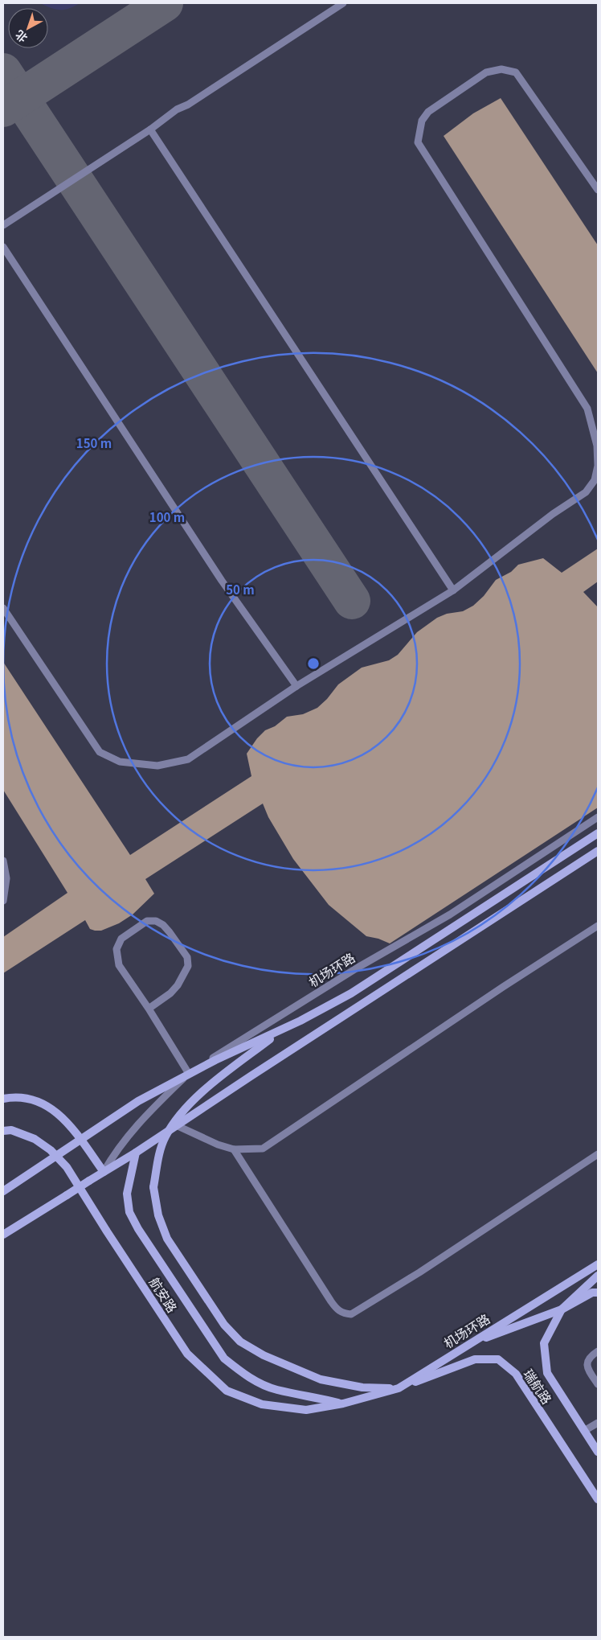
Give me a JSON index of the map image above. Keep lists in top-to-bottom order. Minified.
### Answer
{"streets":{"street":["机场环路","航安路","瑞航路"]},"crossings":[["机场环路","航安路"],["机场环路","瑞航路"]],"north":"bottom left","rings":["150 m","100 m","50 m"]}
